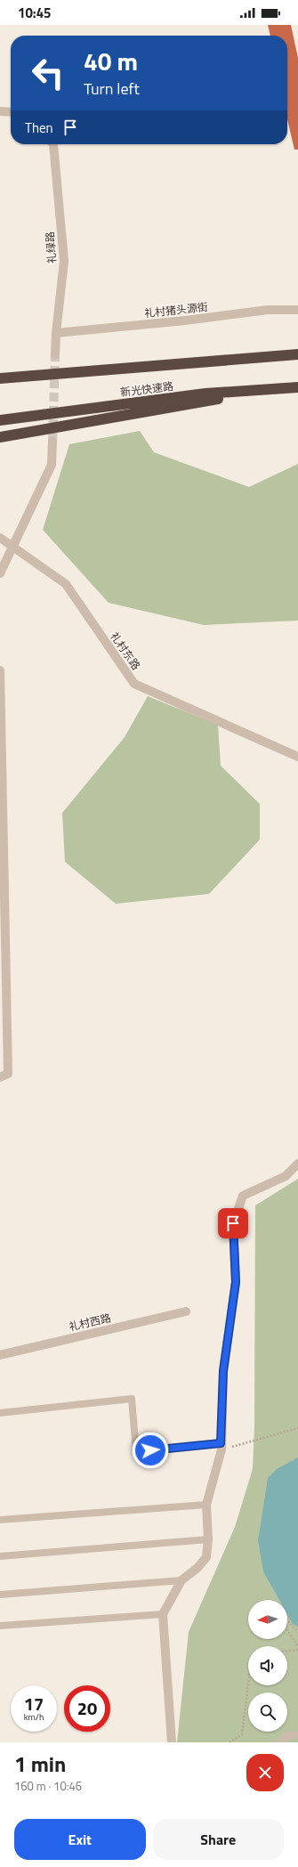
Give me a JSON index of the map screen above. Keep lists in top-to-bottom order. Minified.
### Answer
{"streets":{"highway":["新光快速路"],"street":["礼绿路","礼村猪头源街","礼村东路","礼村西路"]},"crossings":[["礼绿路","礼村猪头源街"]],"north":"left","page":{"status":"10:45","turn":["40 m","Turn left"],"then":"Then","speed":"17 km/h","limit":"20","heading":["1 min","160 m · 10:46"],"buttons":["Exit","Share"]}}
